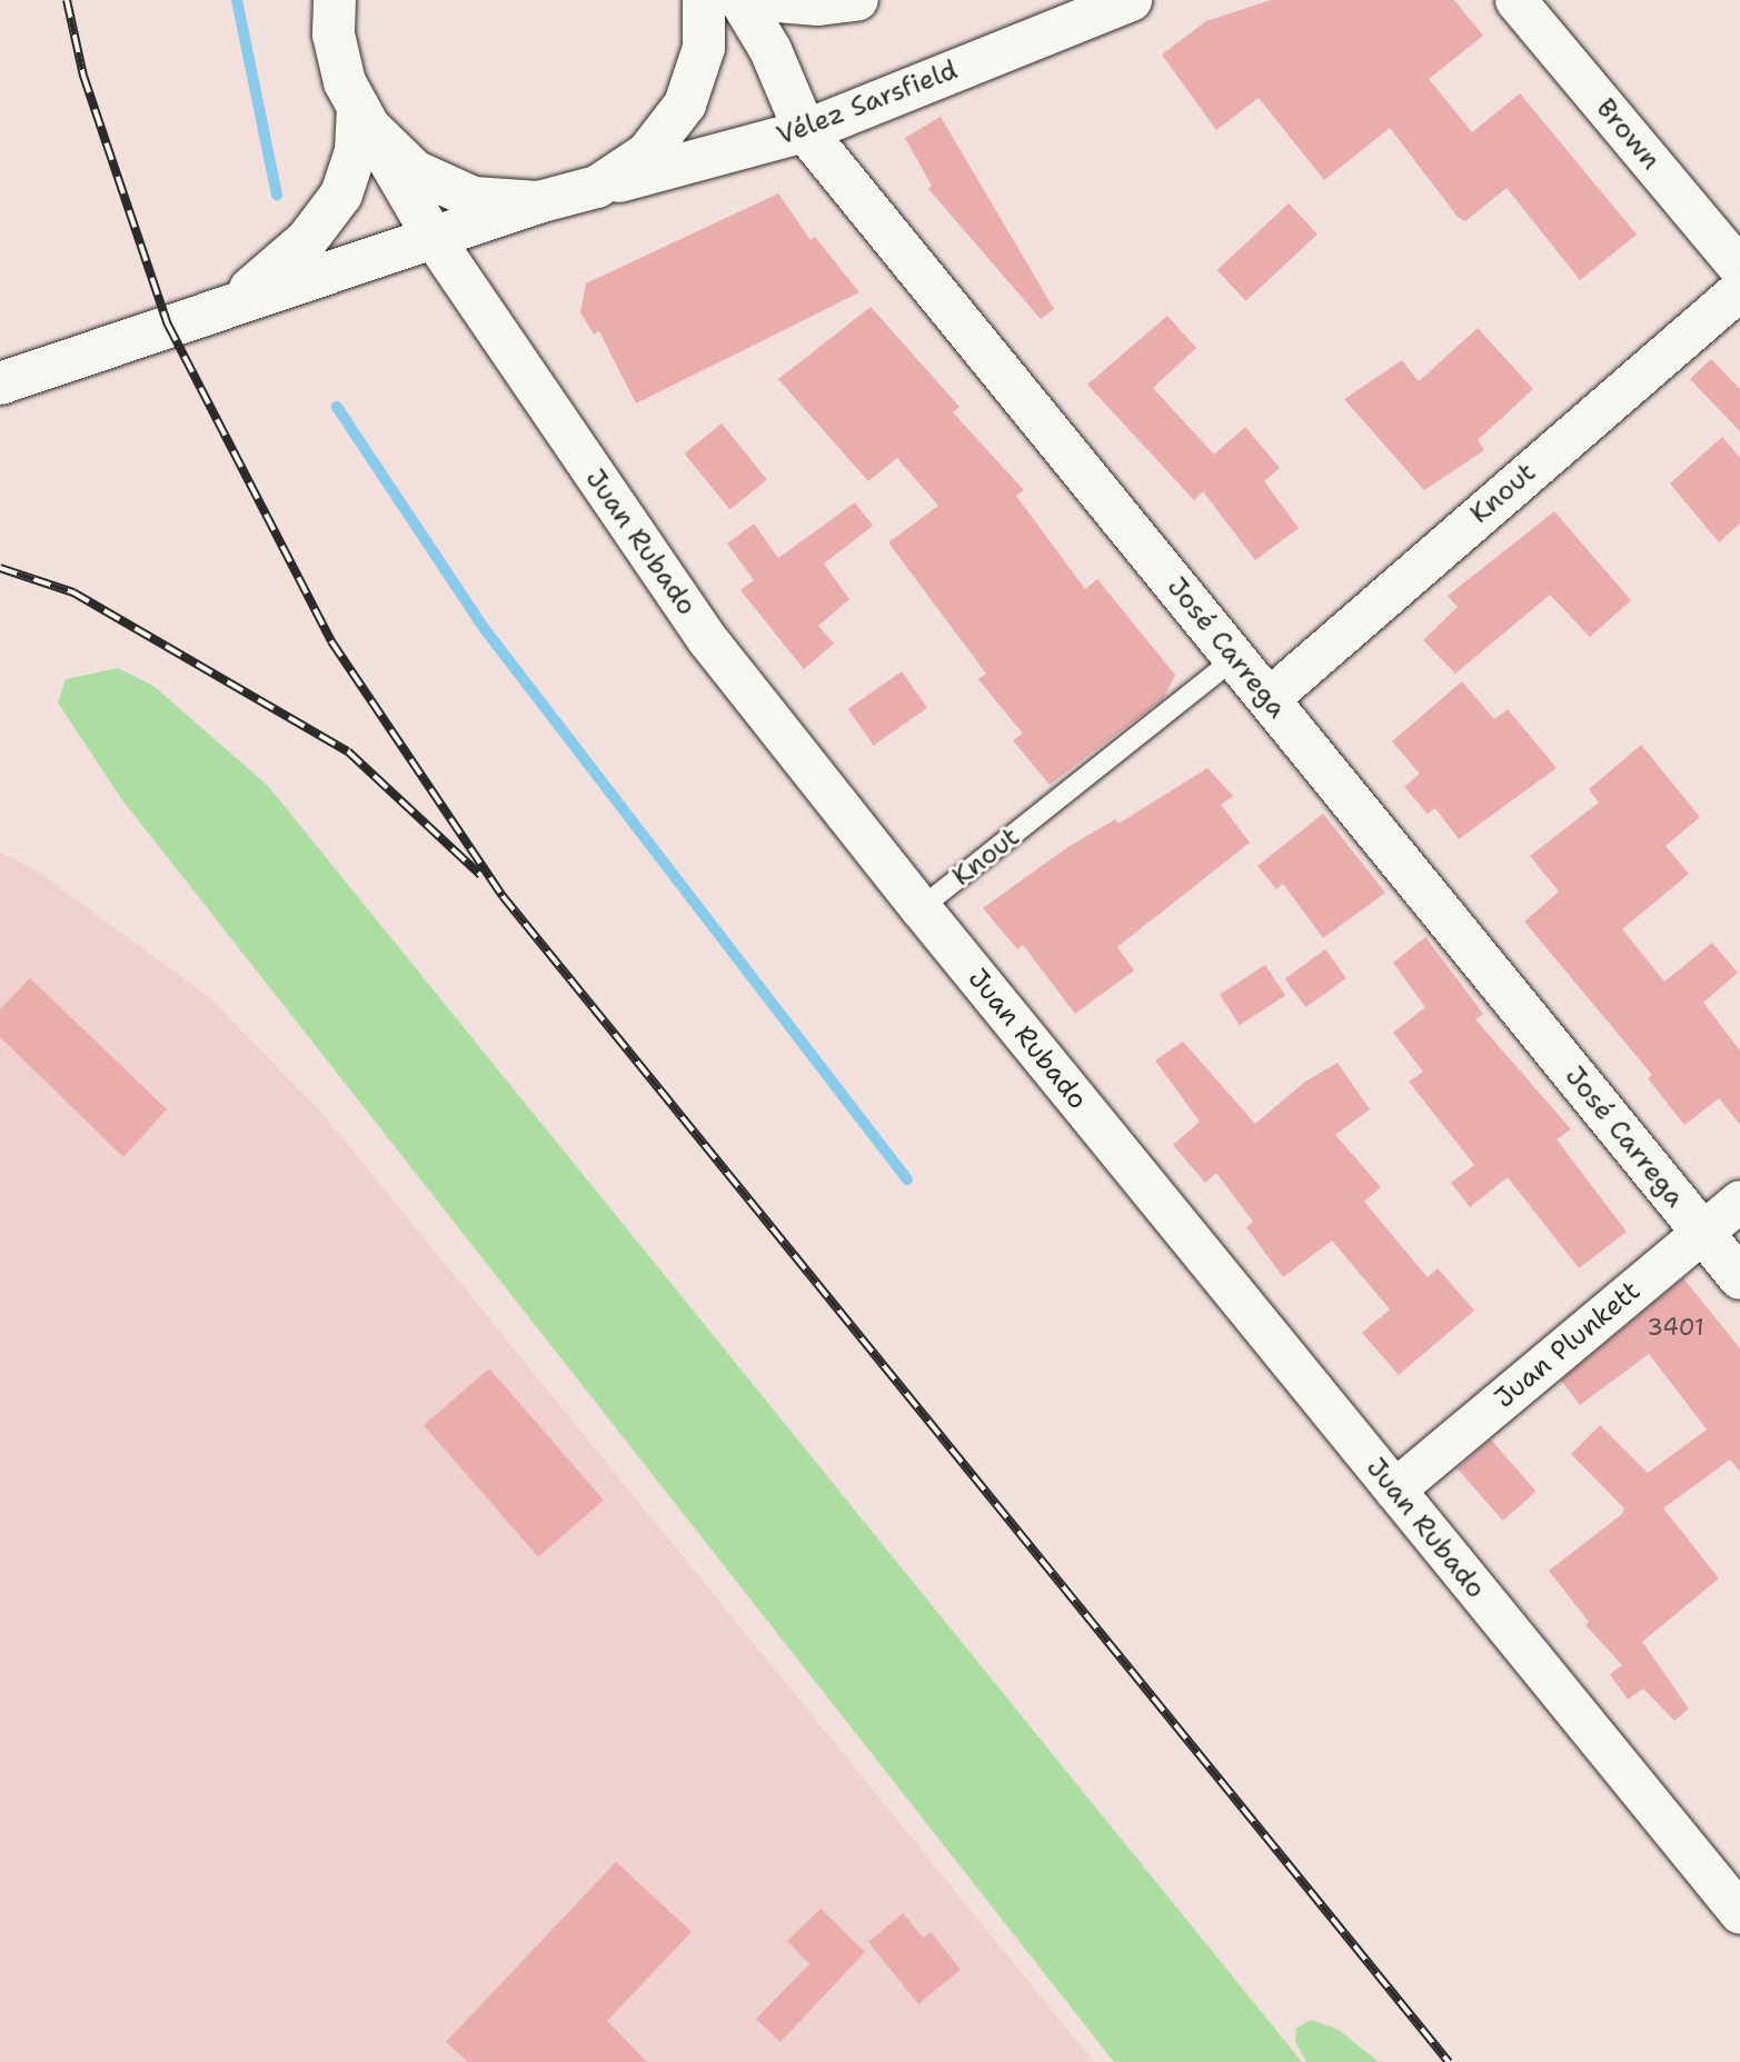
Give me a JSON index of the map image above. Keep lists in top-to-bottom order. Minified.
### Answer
{"streets":{"main road":["Vélez Sarsfield","José Carrega"],"street":["Brown","Knout","Juan Rubado","Juan Plunkett"]},"crossings":[["Vélez Sarsfield","Juan Rubado"],["Vélez Sarsfield","José Carrega"],["Knout","Juan Rubado"],["Knout","José Carrega"],["Juan Rubado","Juan Plunkett"],["José Carrega","Juan Plunkett"]],"house_numbers":["3401"]}
